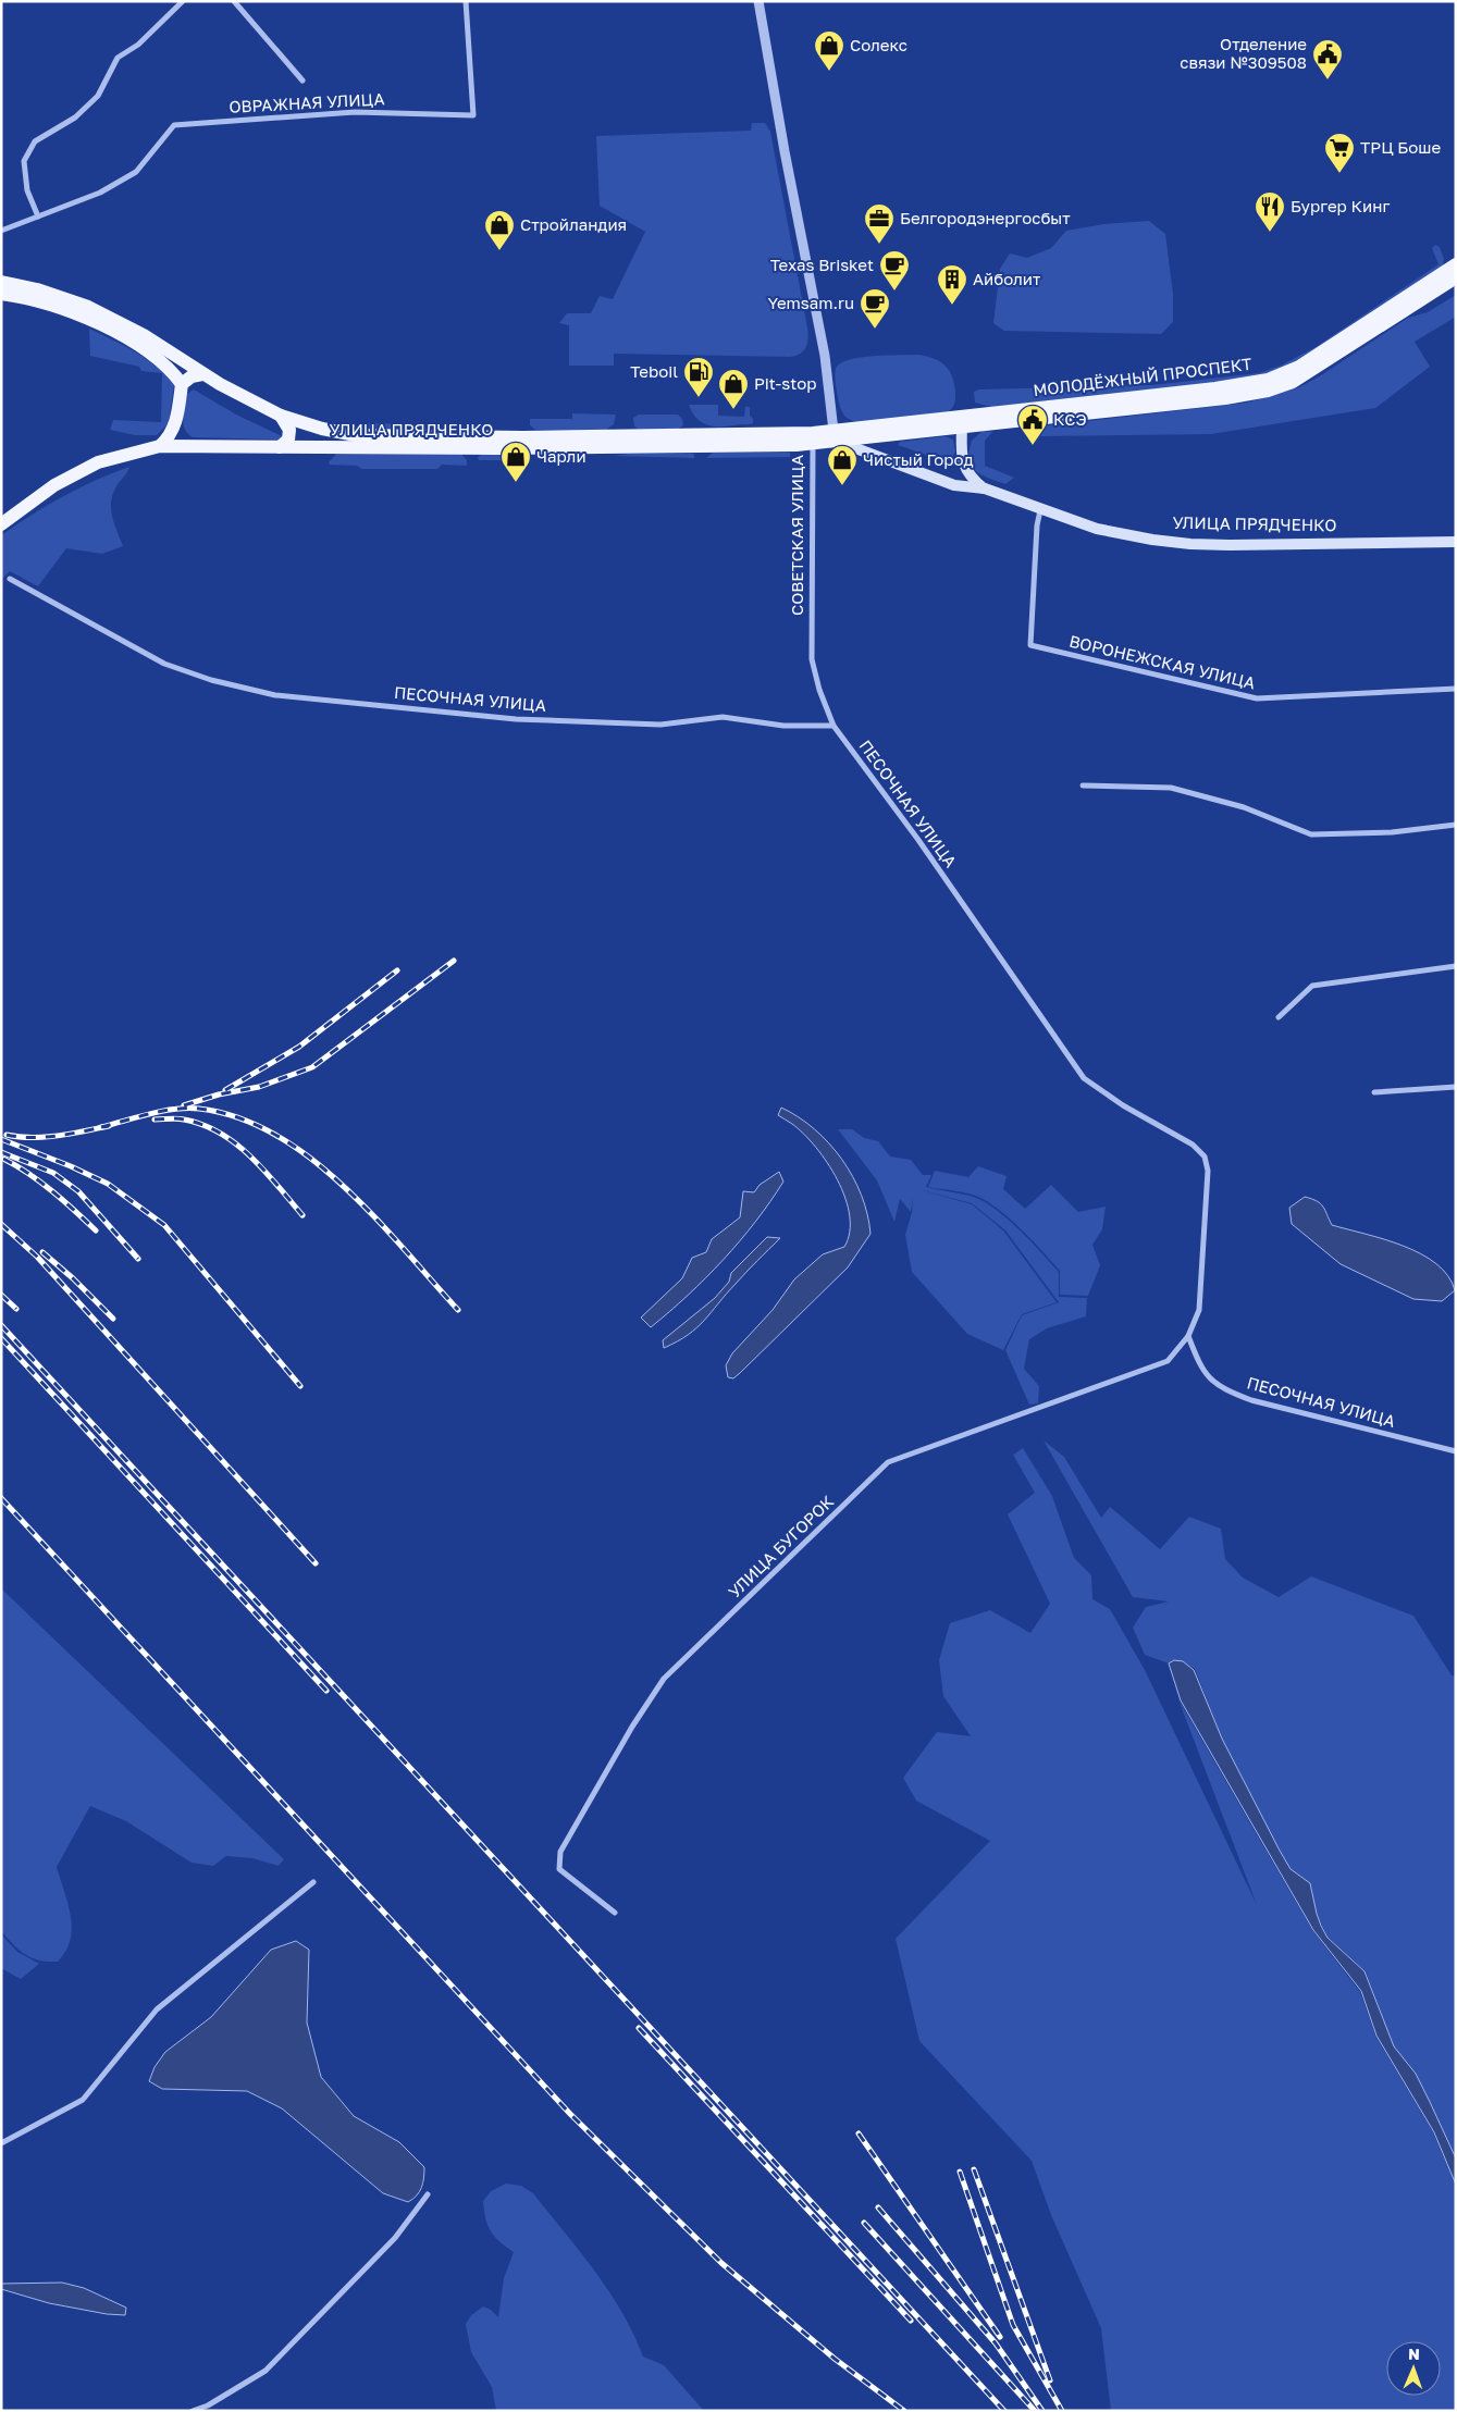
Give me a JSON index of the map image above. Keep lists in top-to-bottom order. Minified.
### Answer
{"streets":{"main road":["МОЛОДЁЖНЫЙ ПРОСПЕКТ","УЛИЦА ПРЯДЧЕНКО"],"street":["ОВРАЖНАЯ УЛИЦА","СОВЕТСКАЯ УЛИЦА","ВОРОНЕЖСКАЯ УЛИЦА","ПЕСОЧНАЯ УЛИЦА","УЛИЦА БУГОРОК"]},"crossings":[["МОЛОДЁЖНЫЙ ПРОСПЕКТ","УЛИЦА ПРЯДЧЕНКО"],["УЛИЦА ПРЯДЧЕНКО","СОВЕТСКАЯ УЛИЦА"],["УЛИЦА ПРЯДЧЕНКО","ВОРОНЕЖСКАЯ УЛИЦА"],["СОВЕТСКАЯ УЛИЦА","ПЕСОЧНАЯ УЛИЦА"],["ПЕСОЧНАЯ УЛИЦА","УЛИЦА БУГОРОК"]],"places":{"shop":["Солекс","Стройландия","Pit-stop","Чарли","Чистый Город"],"public building":["Отделение связи №309508","КСЭ"],"supermarket":["ТРЦ Боше"],"restaurant":["Бургер Кинг"],"office":["Белгородэнергосбыт"],"cafe":["Texas Brisket","Yemsam.ru"],"building":["Айболит"],"fuel station":["Teboil"]},"north":"top"}
